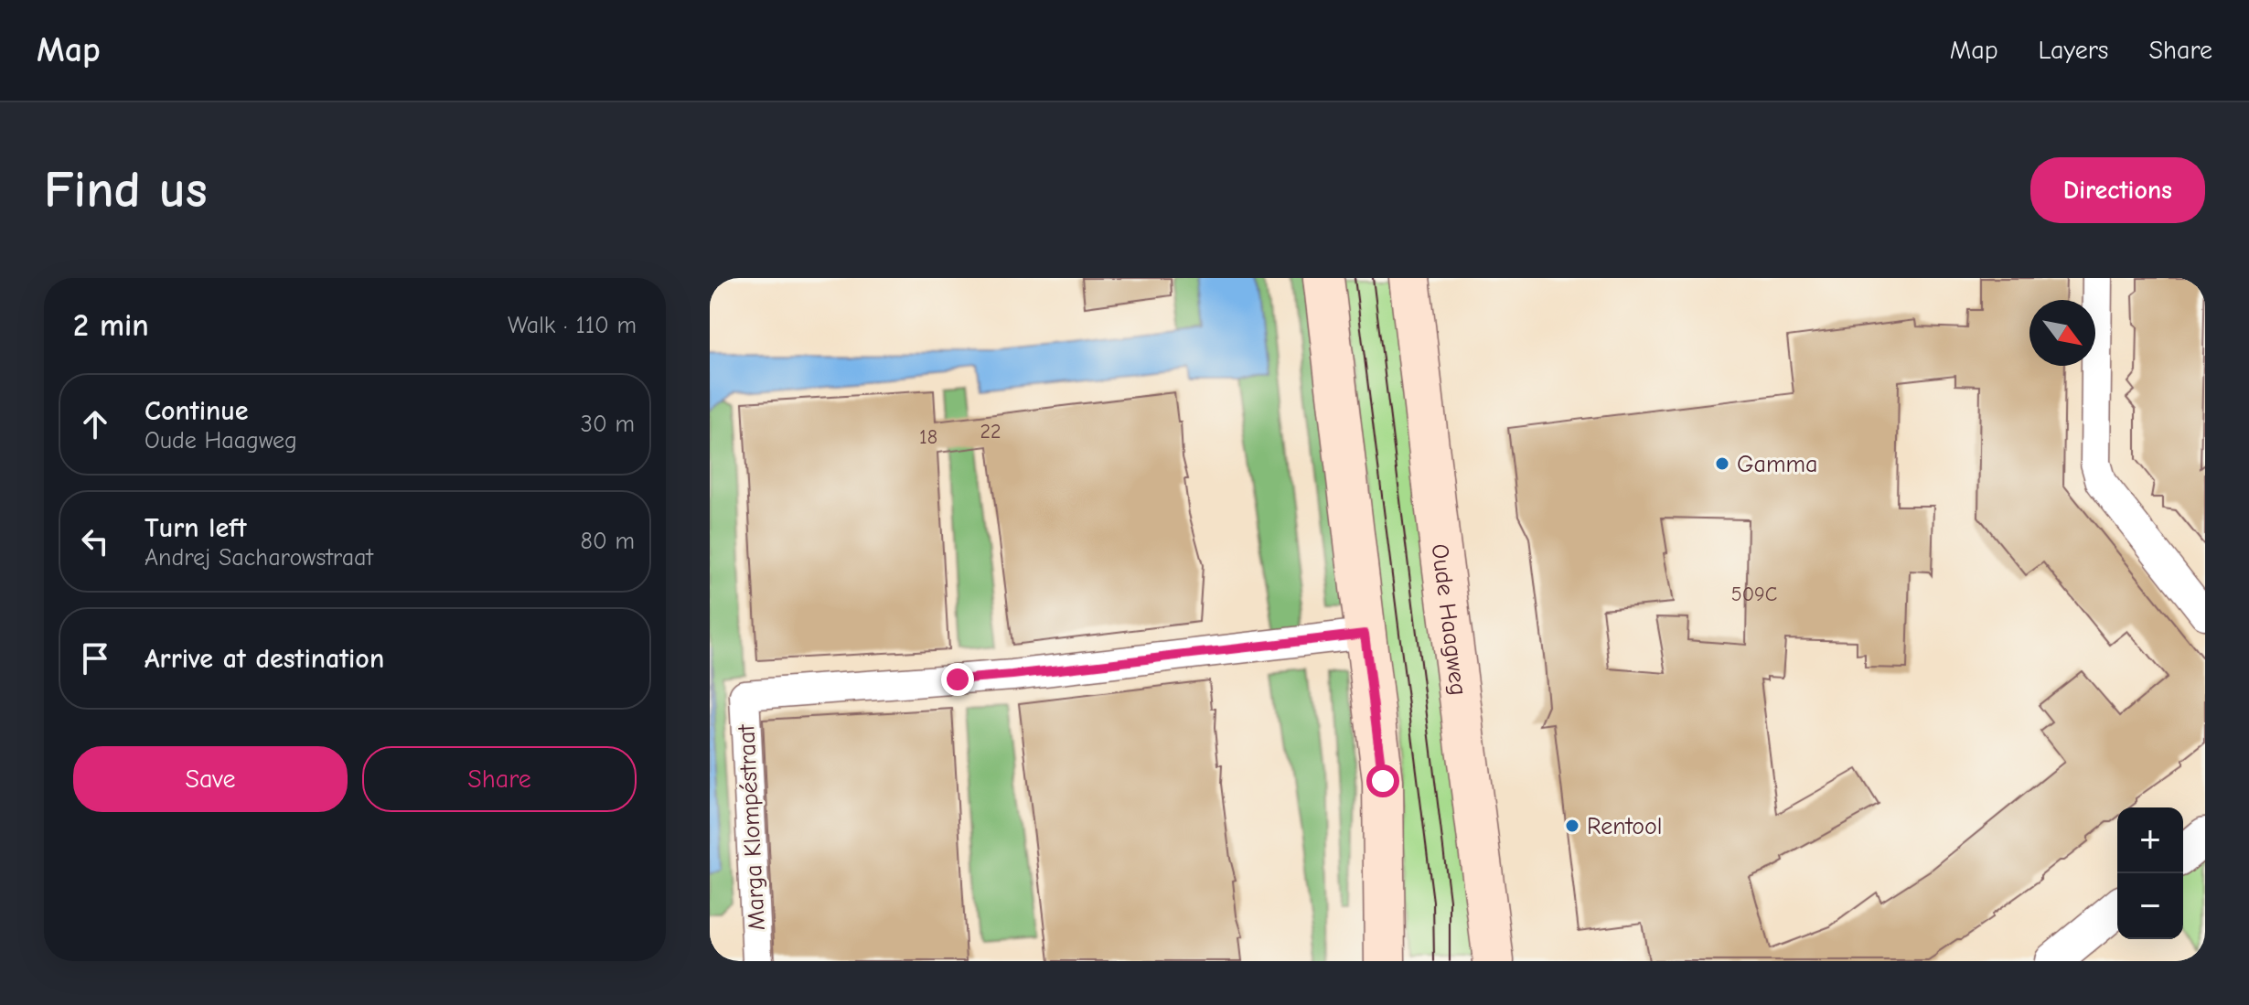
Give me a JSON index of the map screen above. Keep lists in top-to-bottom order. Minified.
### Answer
{"streets":{"main road":["Oude Haagweg"],"street":["Marga Klompéstraat"]},"places":["Gamma","Rentool"],"house_numbers":["22","18","509C"],"north":"bottom right","page":{"header":"Map","nav":["Map","Layers","Share"],"buttons":["Directions",["Save","Share"]],"title":"Find us","heading":["2 min","Walk · 110 m"],"list":[["Continue","Oude Haagweg","30 m"],["Turn left","Andrej Sacharowstraat","80 m"],"Arrive at destination"],"map_buttons":["+","−"]}}
